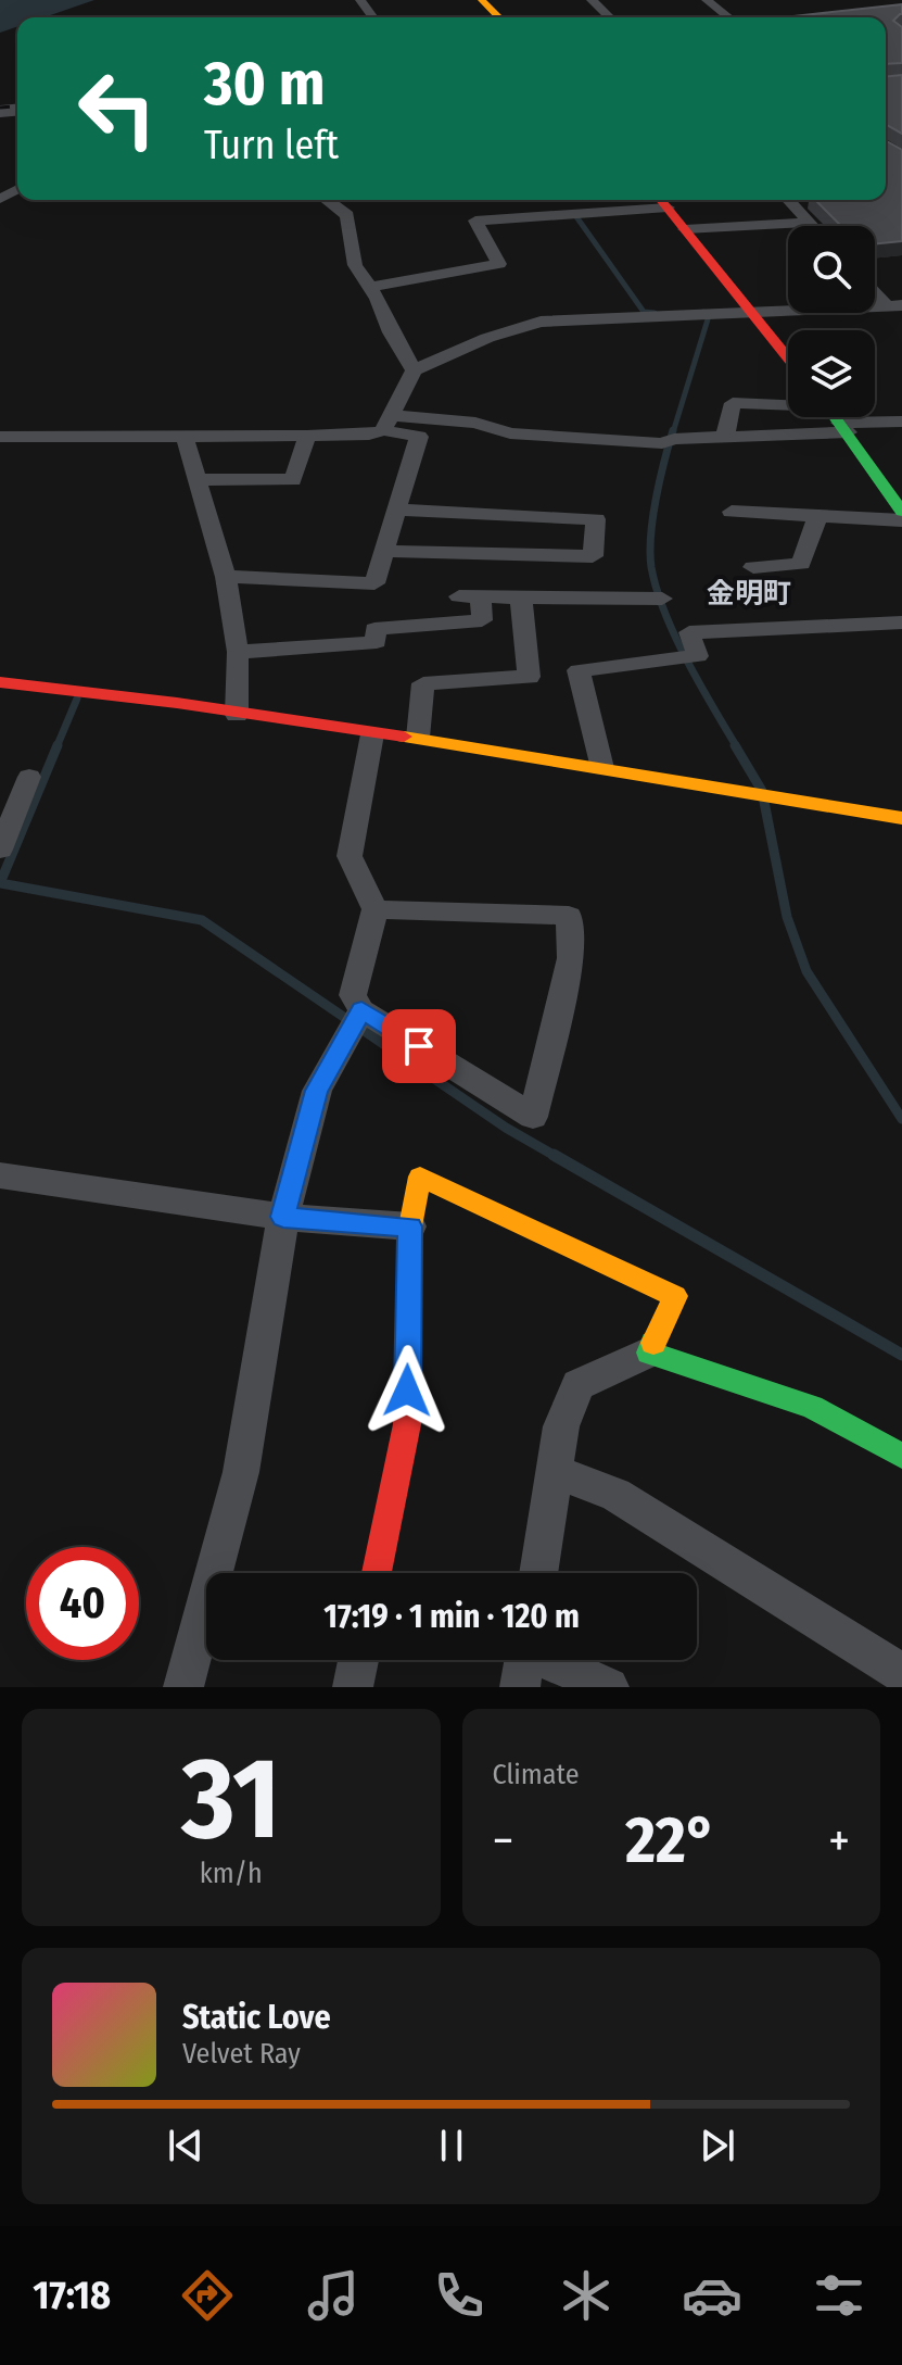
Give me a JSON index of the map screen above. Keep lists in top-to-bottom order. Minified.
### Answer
{"districts":["金明町"],"page":{"turn":["30 m","Turn left"],"limit":"40","trip":"17:19 · 1 min · 120 m","tile":[["31","km/h"],"Climate"],"heat":["−","22°","+"],"song":["Static Love","Velvet Ray"],"tabs":"17:18"}}
